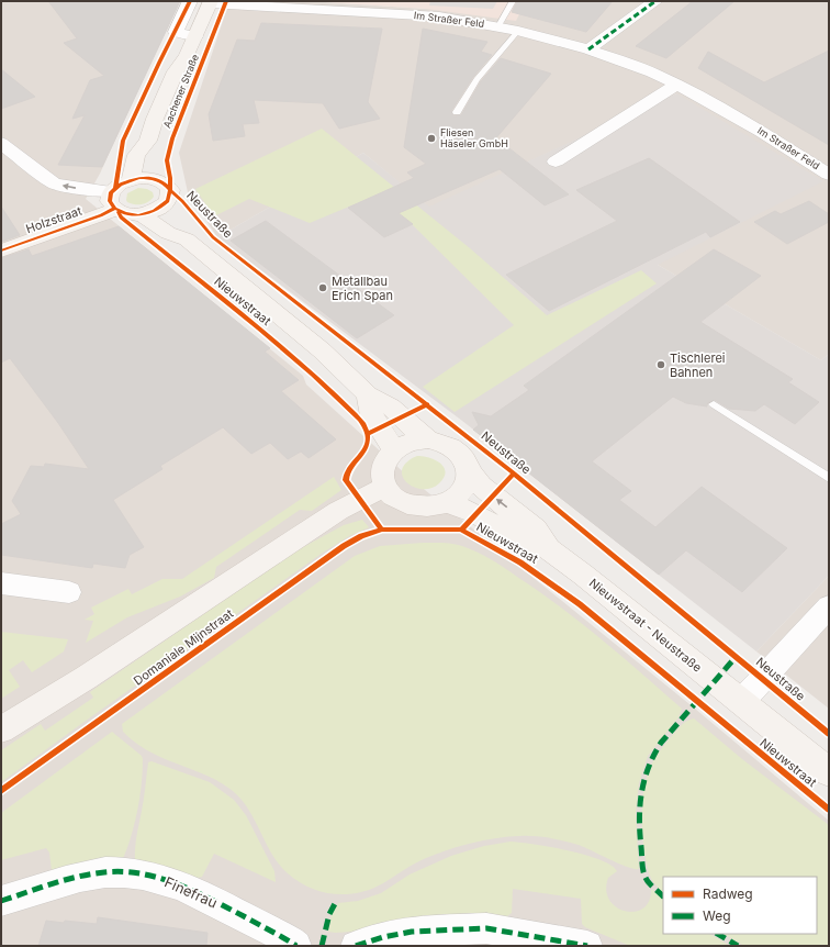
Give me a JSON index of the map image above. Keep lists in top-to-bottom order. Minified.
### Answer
{"streets":{"main road":["Holzstraat","Nieuwstraat","Nieuwstraat - Neustraße"],"street":["Im Straßer Feld","Finefrau"],"cycle path":["Aachener Straße","Neustraße","Domaniale Mijnstraat"]},"crossings":[["Nieuwstraat","Nieuwstraat - Neustraße"]],"places":["Fliesen Häseler GmbH","Metallbau Erich Span","Tischlerei Bahnen"],"legend":["Radweg","Weg"]}
